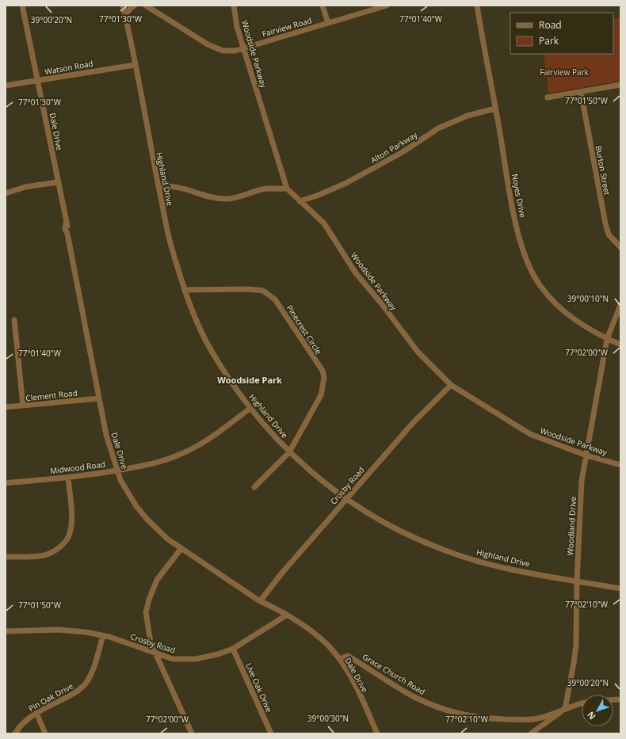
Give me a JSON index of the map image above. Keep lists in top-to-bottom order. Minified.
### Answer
{"streets":{"street":["Fairview Road","Woodside Parkway","Watson Road","Dale Drive","Alton Parkway","Burton Street","Highland Drive","Noyes Drive","Pinecrest Circle","Clement Road","Midwood Road","Crosby Road","Woodland Drive","Grace Church Road","Live Oak Drive","Pin Oak Drive"]},"crossings":[["Fairview Road","Woodside Parkway"],["Woodside Parkway","Alton Parkway"],["Woodside Parkway","Crosby Road"],["Woodside Parkway","Woodland Drive"],["Watson Road","Dale Drive"],["Watson Road","Highland Drive"],["Dale Drive","Clement Road"],["Dale Drive","Midwood Road"],["Dale Drive","Crosby Road"],["Dale Drive","Grace Church Road"],["Alton Parkway","Noyes Drive"],["Highland Drive","Pinecrest Circle"],["Highland Drive","Midwood Road"],["Highland Drive","Crosby Road"],["Highland Drive","Woodland Drive"],["Noyes Drive","Woodland Drive"],["Crosby Road","Live Oak Drive"],["Crosby Road","Pin Oak Drive"],["Woodland Drive","Grace Church Road"]],"districts":["Woodside Park"],"parks":["Fairview Park"],"legend":["Road","Park"],"north":"bottom left","coordinates":["77°01'30\"W","77°01'40\"W","39°00'20\"N","77°01'50\"W","39°00'10\"N","77°02'00\"W","77°02'10\"W","39°00'30\"N"]}
